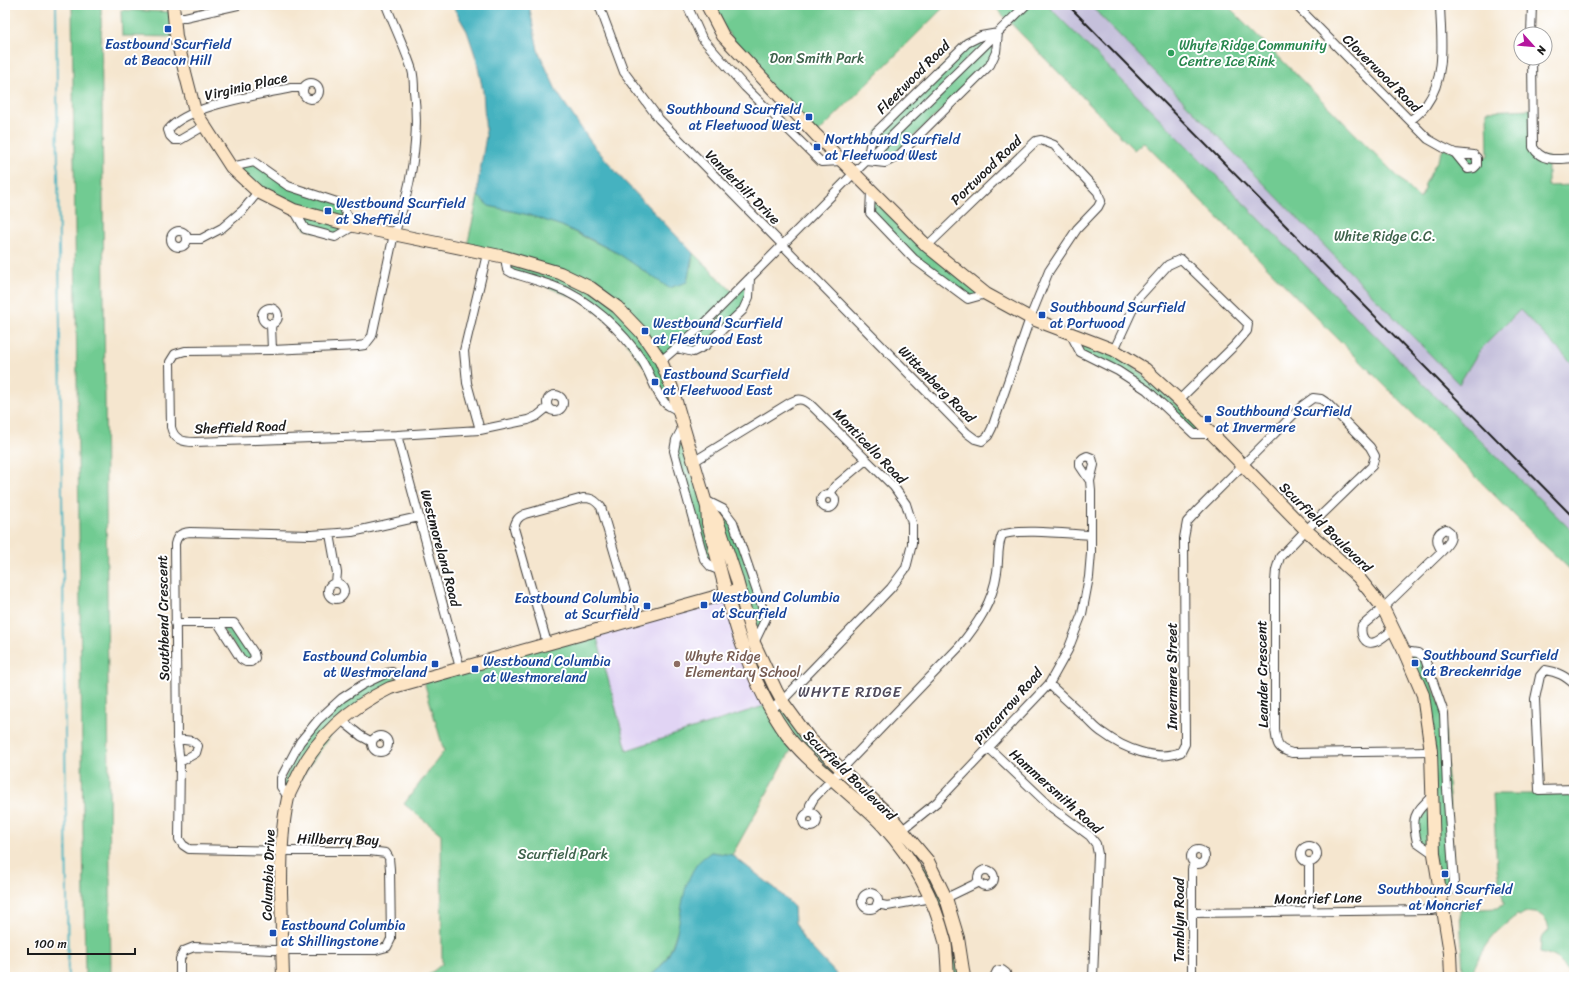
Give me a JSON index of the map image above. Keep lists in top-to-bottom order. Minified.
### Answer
{"streets":{"street":["Cloverwood Road","Fleetwood Road","Virginia Place","Portwood Road","Vanderbilt Drive","Wittenberg Road","Sheffield Road","Monticello Road","Scurfield Boulevard","Westmoreland Road","Southbend Crescent","Leander Crescent","Invermere Street","Pincarrow Road","Hammersmith Road","Hillberry Bay","Columbia Drive","Moncrief Lane","Tamblyn Road"]},"crossings":[["Fleetwood Road","Vanderbilt Drive"],["Fleetwood Road","Wittenberg Road"],["Fleetwood Road","Scurfield Boulevard"],["Virginia Place","Scurfield Boulevard"],["Portwood Road","Wittenberg Road"],["Portwood Road","Scurfield Boulevard"],["Vanderbilt Drive","Wittenberg Road"],["Wittenberg Road","Scurfield Boulevard"],["Sheffield Road","Scurfield Boulevard"],["Sheffield Road","Westmoreland Road"],["Monticello Road","Scurfield Boulevard"],["Scurfield Boulevard","Leander Crescent"],["Scurfield Boulevard","Invermere Street"],["Scurfield Boulevard","Pincarrow Road"],["Scurfield Boulevard","Columbia Drive"],["Scurfield Boulevard","Moncrief Lane"],["Westmoreland Road","Southbend Crescent"],["Westmoreland Road","Columbia Drive"],["Southbend Crescent","Hillberry Bay"],["Southbend Crescent","Columbia Drive"],["Invermere Street","Pincarrow Road"],["Pincarrow Road","Hammersmith Road"],["Hillberry Bay","Columbia Drive"],["Moncrief Lane","Tamblyn Road"]],"districts":["WHYTE RIDGE"],"parks":["Don Smith Park","White Ridge C.C.","Scurfield Park"],"places":{"transit":["Eastbound Scurfield at Beacon Hill","Southbound Scurfield at Fleetwood West","Northbound Scurfield at Fleetwood West","Westbound Scurfield at Sheffield","Southbound Scurfield at Portwood","Westbound Scurfield at Fleetwood East","Eastbound Scurfield at Fleetwood East","Southbound Scurfield at Invermere","Westbound Columbia at Scurfield","Eastbound Columbia at Scurfield","Southbound Scurfield at Breckenridge","Eastbound Columbia at Westmoreland","Westbound Columbia at Westmoreland","Southbound Scurfield at Moncrief","Eastbound Columbia at Shillingstone"],"other":["Whyte Ridge Community Centre Ice Rink","Whyte Ridge Elementary School"]},"scale_bar":"100 m","north":"bottom right"}
